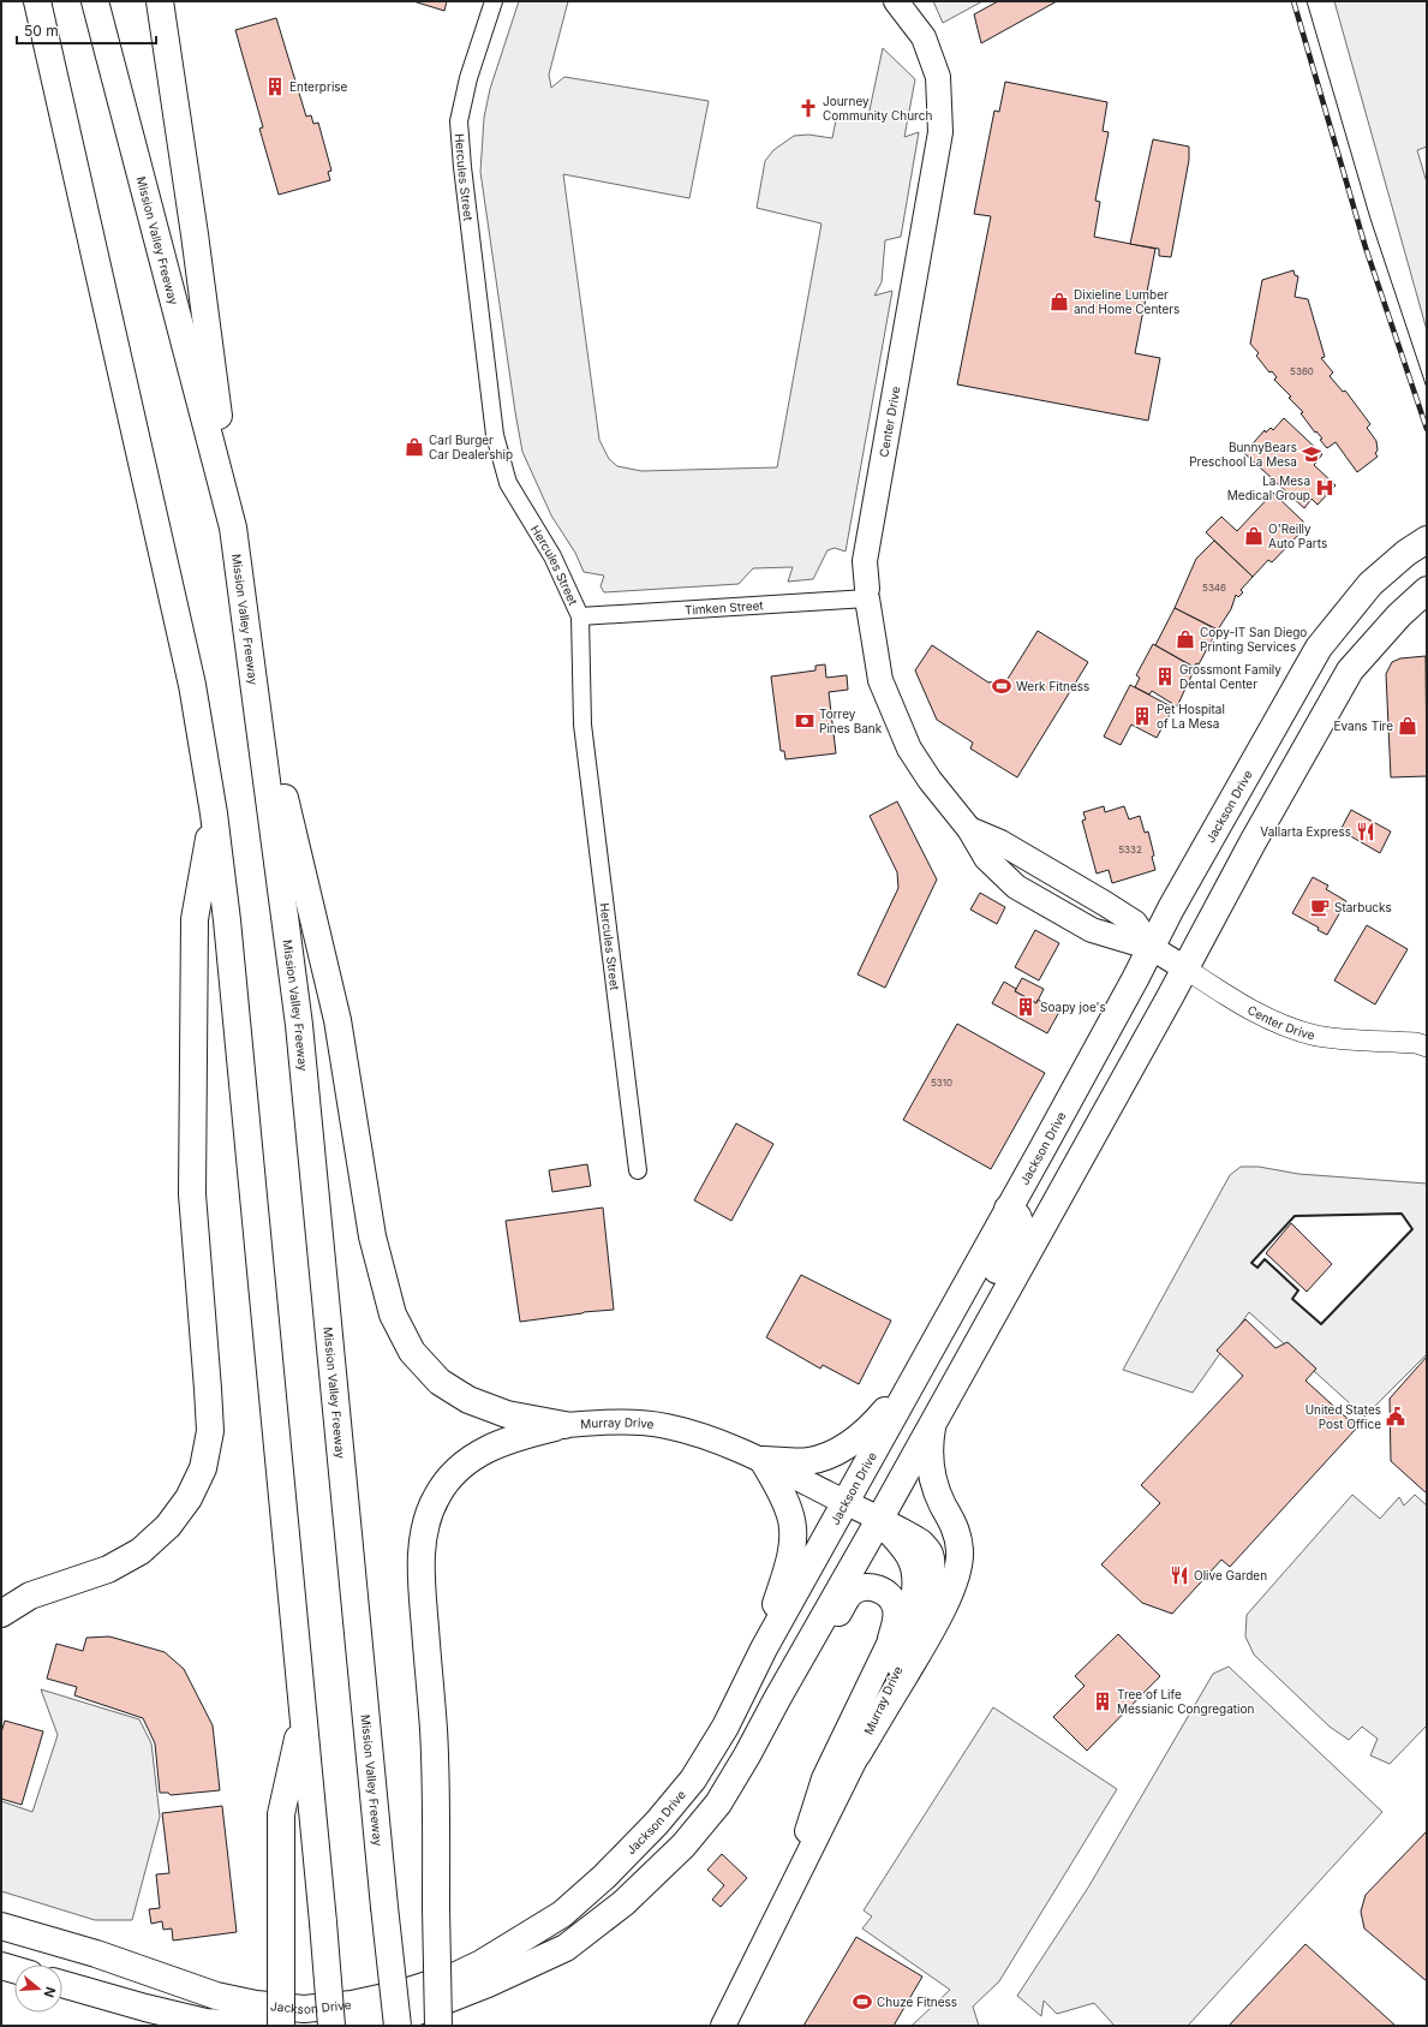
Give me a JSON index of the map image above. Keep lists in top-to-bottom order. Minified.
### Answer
{"streets":{"main road":["Mission Valley Freeway","Center Drive","Jackson Drive","Murray Drive"],"street":["Hercules Street","Timken Street"]},"crossings":[["Hercules Street","Timken Street"],["Center Drive","Timken Street"],["Center Drive","Jackson Drive"],["Jackson Drive","Murray Drive"]],"places":{"building":["Enterprise","Grossmont Family Dental Center","Pet Hospital of La Mesa","Soapy joe's","Tree of Life Messianic Congregation"],"church":["Journey Community Church"],"shop":["Dixieline Lumber and Home Centers","Carl Burger Car Dealership","O'Reilly Auto Parts","Copy-IT San Diego Printing Services","Evans Tire"],"school or university":["BunnyBears Preschool La Mesa"],"hospital":["La Mesa Medical Group"],"sports":["Werk Fitness","Chuze Fitness"],"bank":["Torrey Pines Bank"],"restaurant":["Vallarta Express","Olive Garden"],"cafe":["Starbucks"],"public building":["United States Post Office"]},"house_numbers":["5360","5346","5332","5310"],"scale_bar":"50 m","north":"right"}
